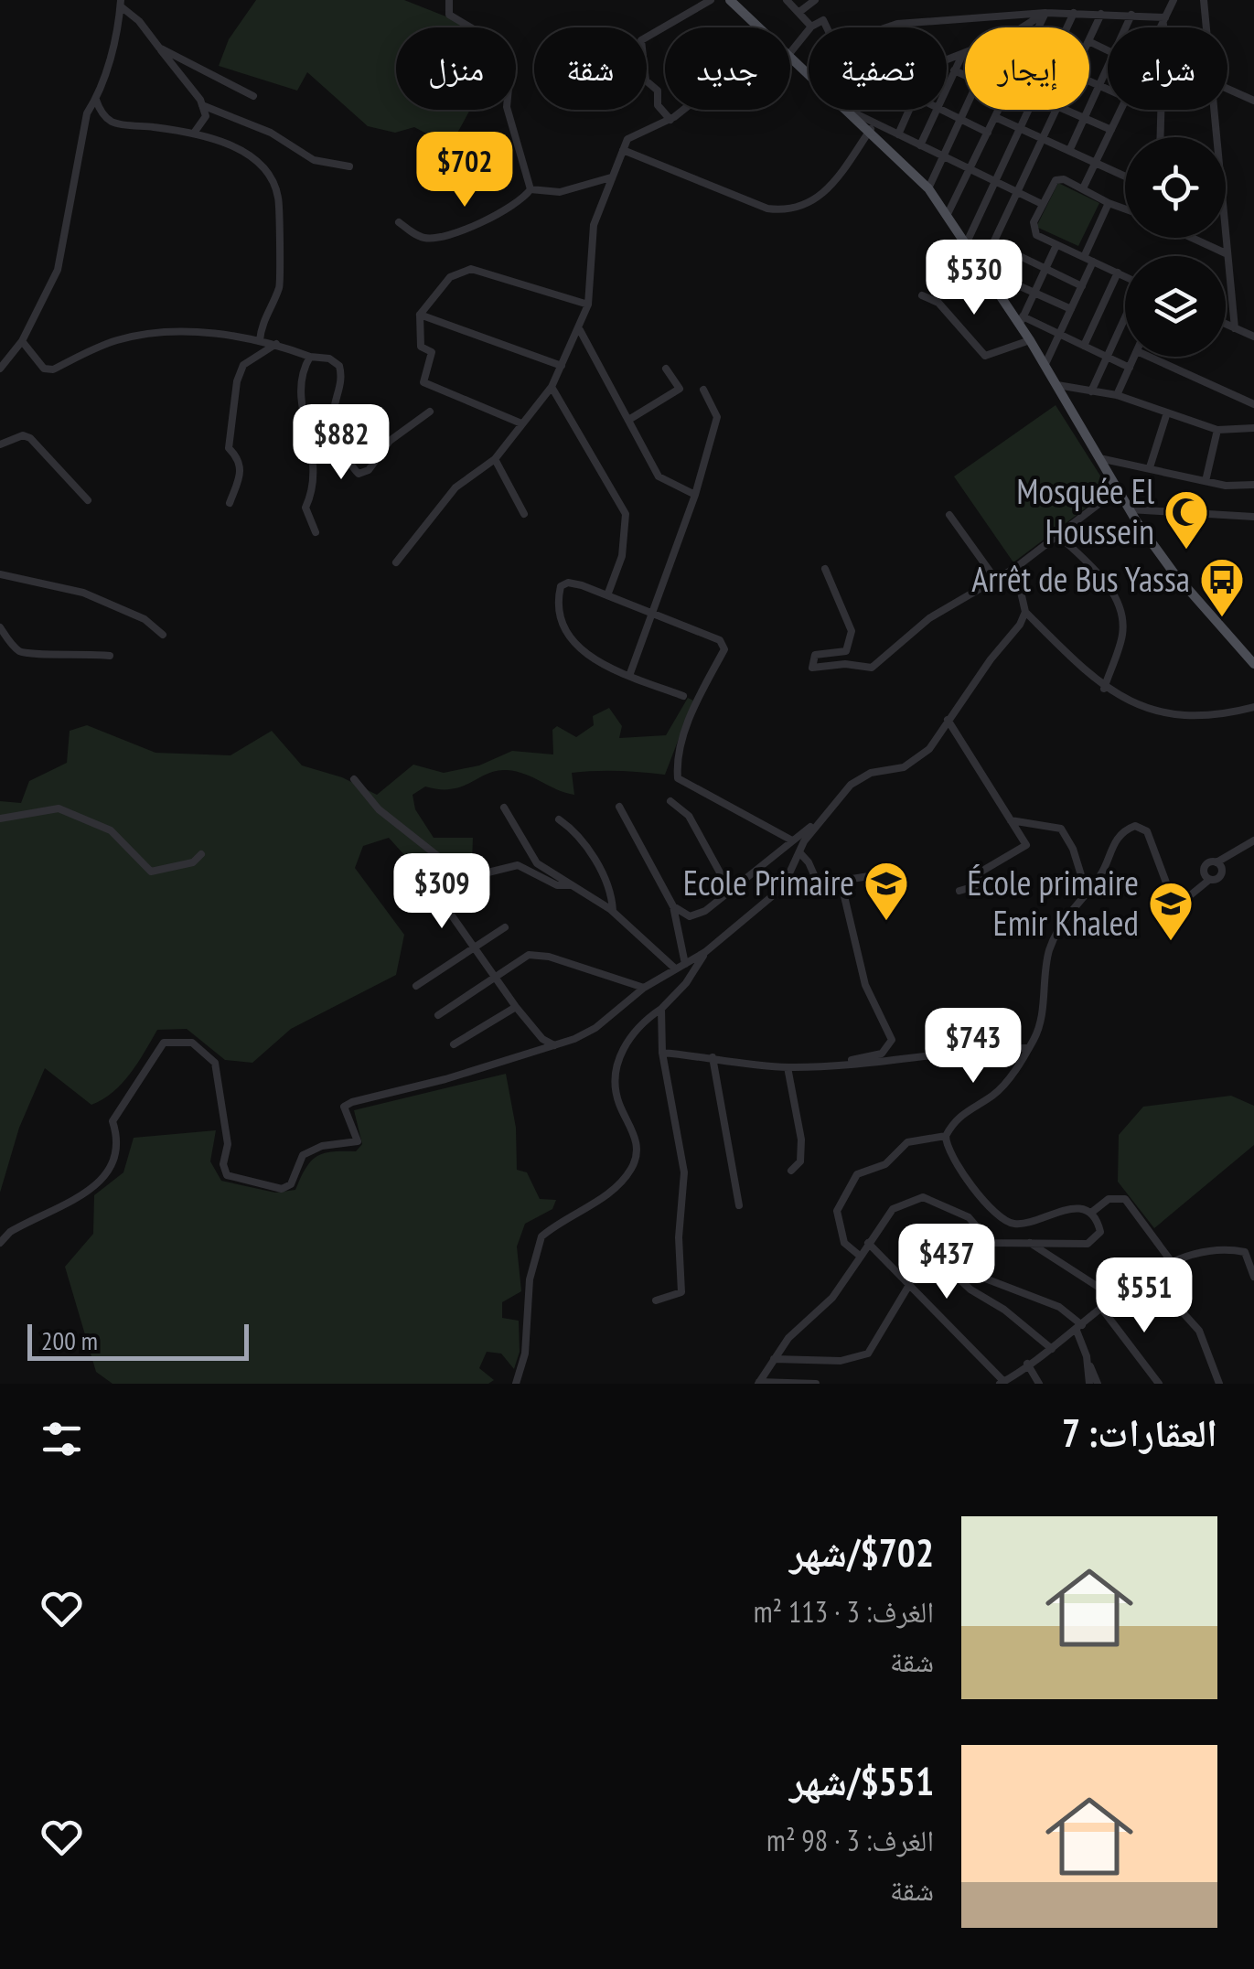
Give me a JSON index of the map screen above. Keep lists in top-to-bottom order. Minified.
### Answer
{"places":{"mosque":["Mosquée El Houssein"],"bus stop":["Arrêt de Bus Yassa"],"school or university":["Ecole Primaire","École primaire Emir Khaled"]},"scale_bar":"200 m","page":{"chip":["شراء","إيجار","تصفية","جديد","شقة","منزل"],"price":["$702","$530","$882","$309","$743","$437","$551"],"scale":"200 m","heading":"العقارات: 7","list":[{"name":"$702/شهر","note":"الغرف: 3 · 113 m² · شقة"},{"name":"$551/شهر","note":"الغرف: 3 · 98 m² · شقة"}]}}
